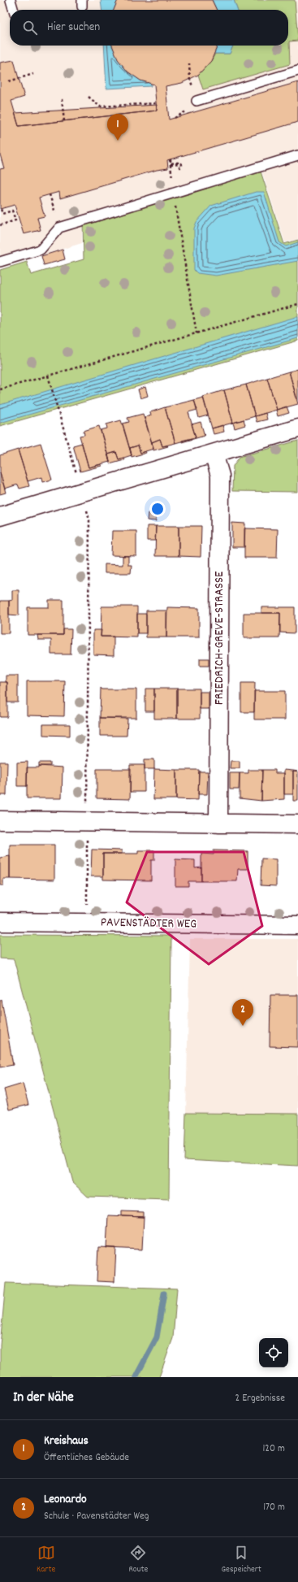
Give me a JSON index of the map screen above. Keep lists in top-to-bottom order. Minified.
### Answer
{"streets":{"street":["FRIEDRICH-GREVE-STRASSE","PAVENSTÄDTER WEG"]},"page":{"search":"Hier suchen","pins":["1","2"],"heading":["In der Nähe","2 Ergebnisse"],"list":[{"mark":"1","name":"Kreishaus","note":"Öffentliches Gebäude","value":"120 m"},{"mark":"2","name":"Leonardo","note":"Schule · Pavenstädter Weg","value":"170 m"}],"nav":["Karte","Route","Gespeichert"]}}
